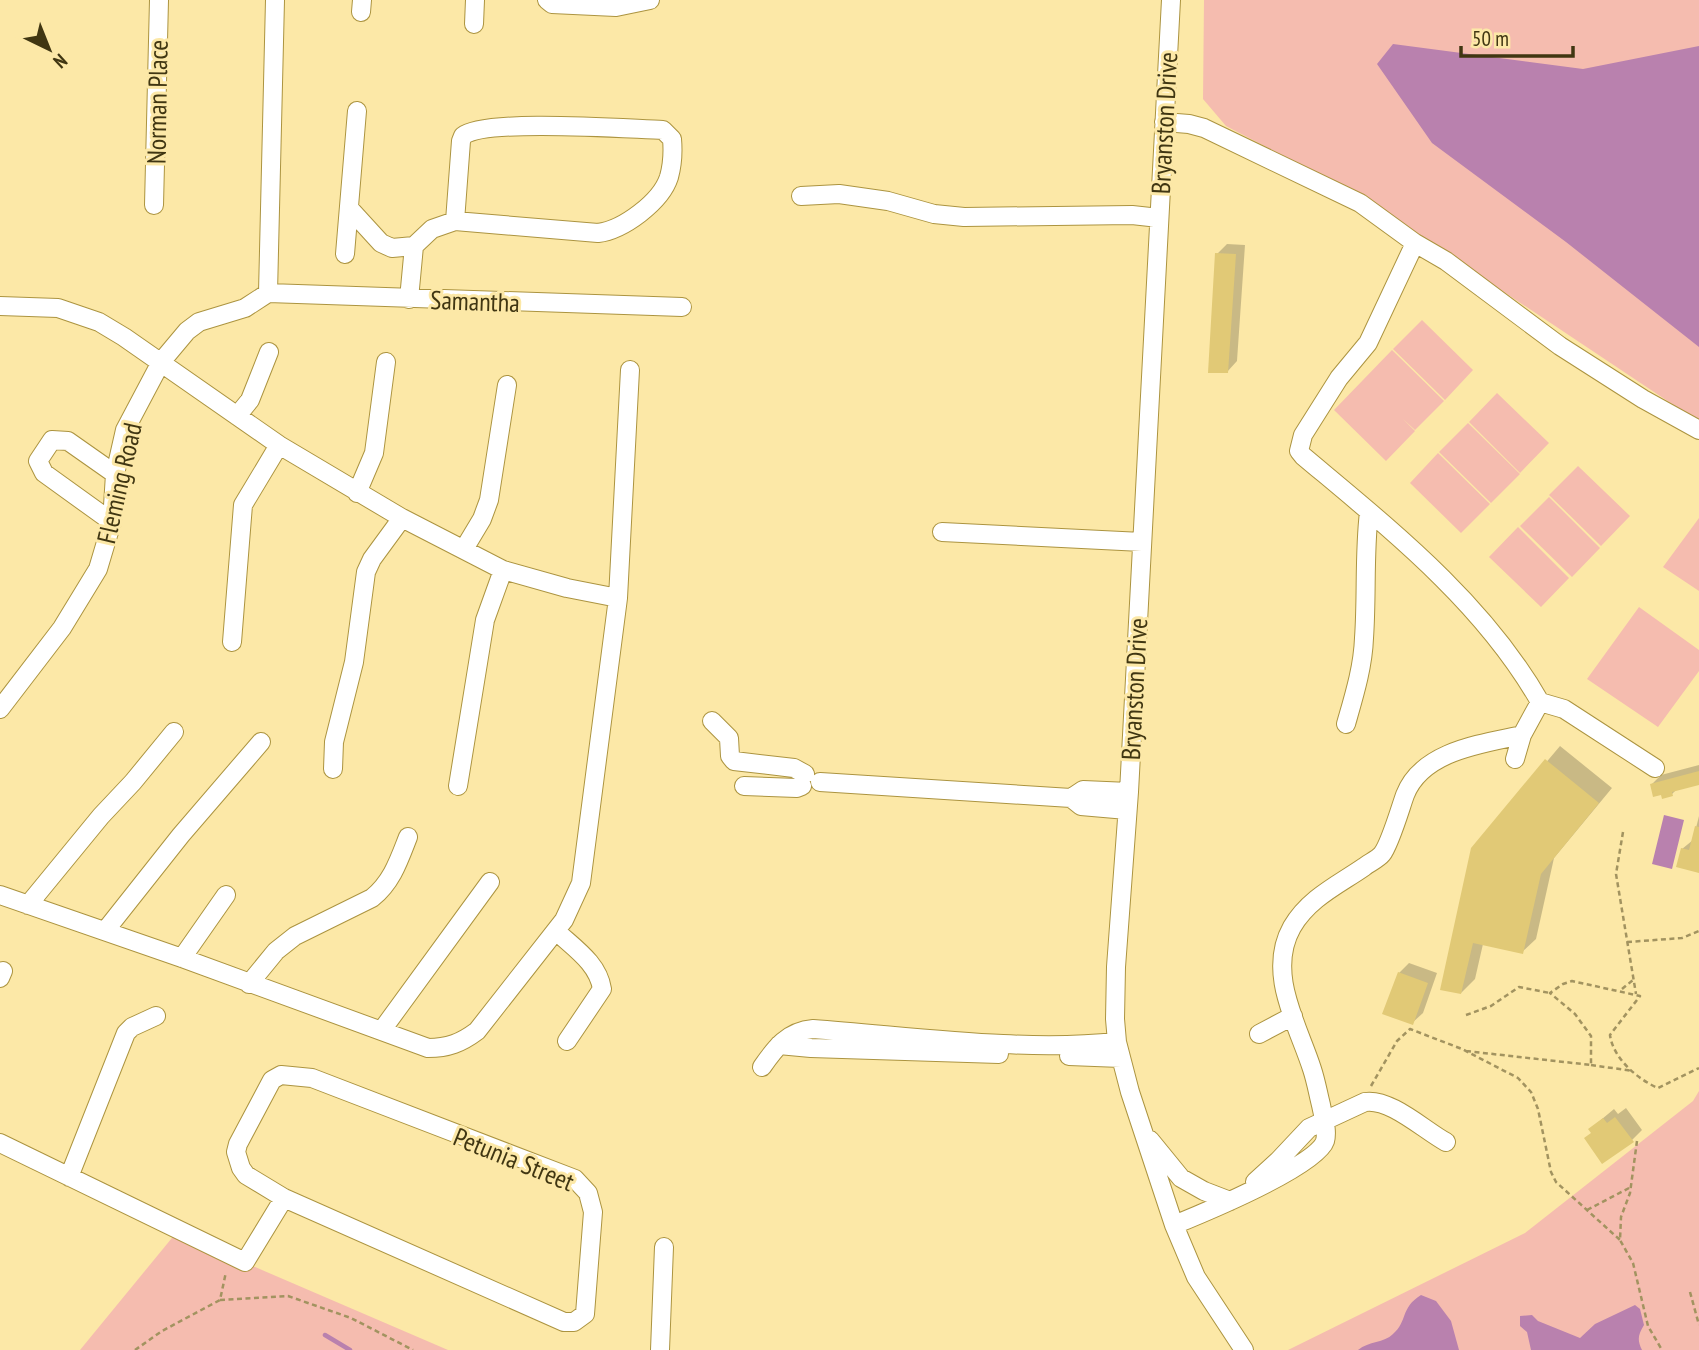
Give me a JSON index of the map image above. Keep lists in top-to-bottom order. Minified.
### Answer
{"streets":{"street":["Norman Place","Bryanston Drive","Samantha","Fleming Road","Petunia Street"]},"crossings":[["Samantha","Fleming Road"]],"scale_bar":"50 m","north":"bottom right"}
